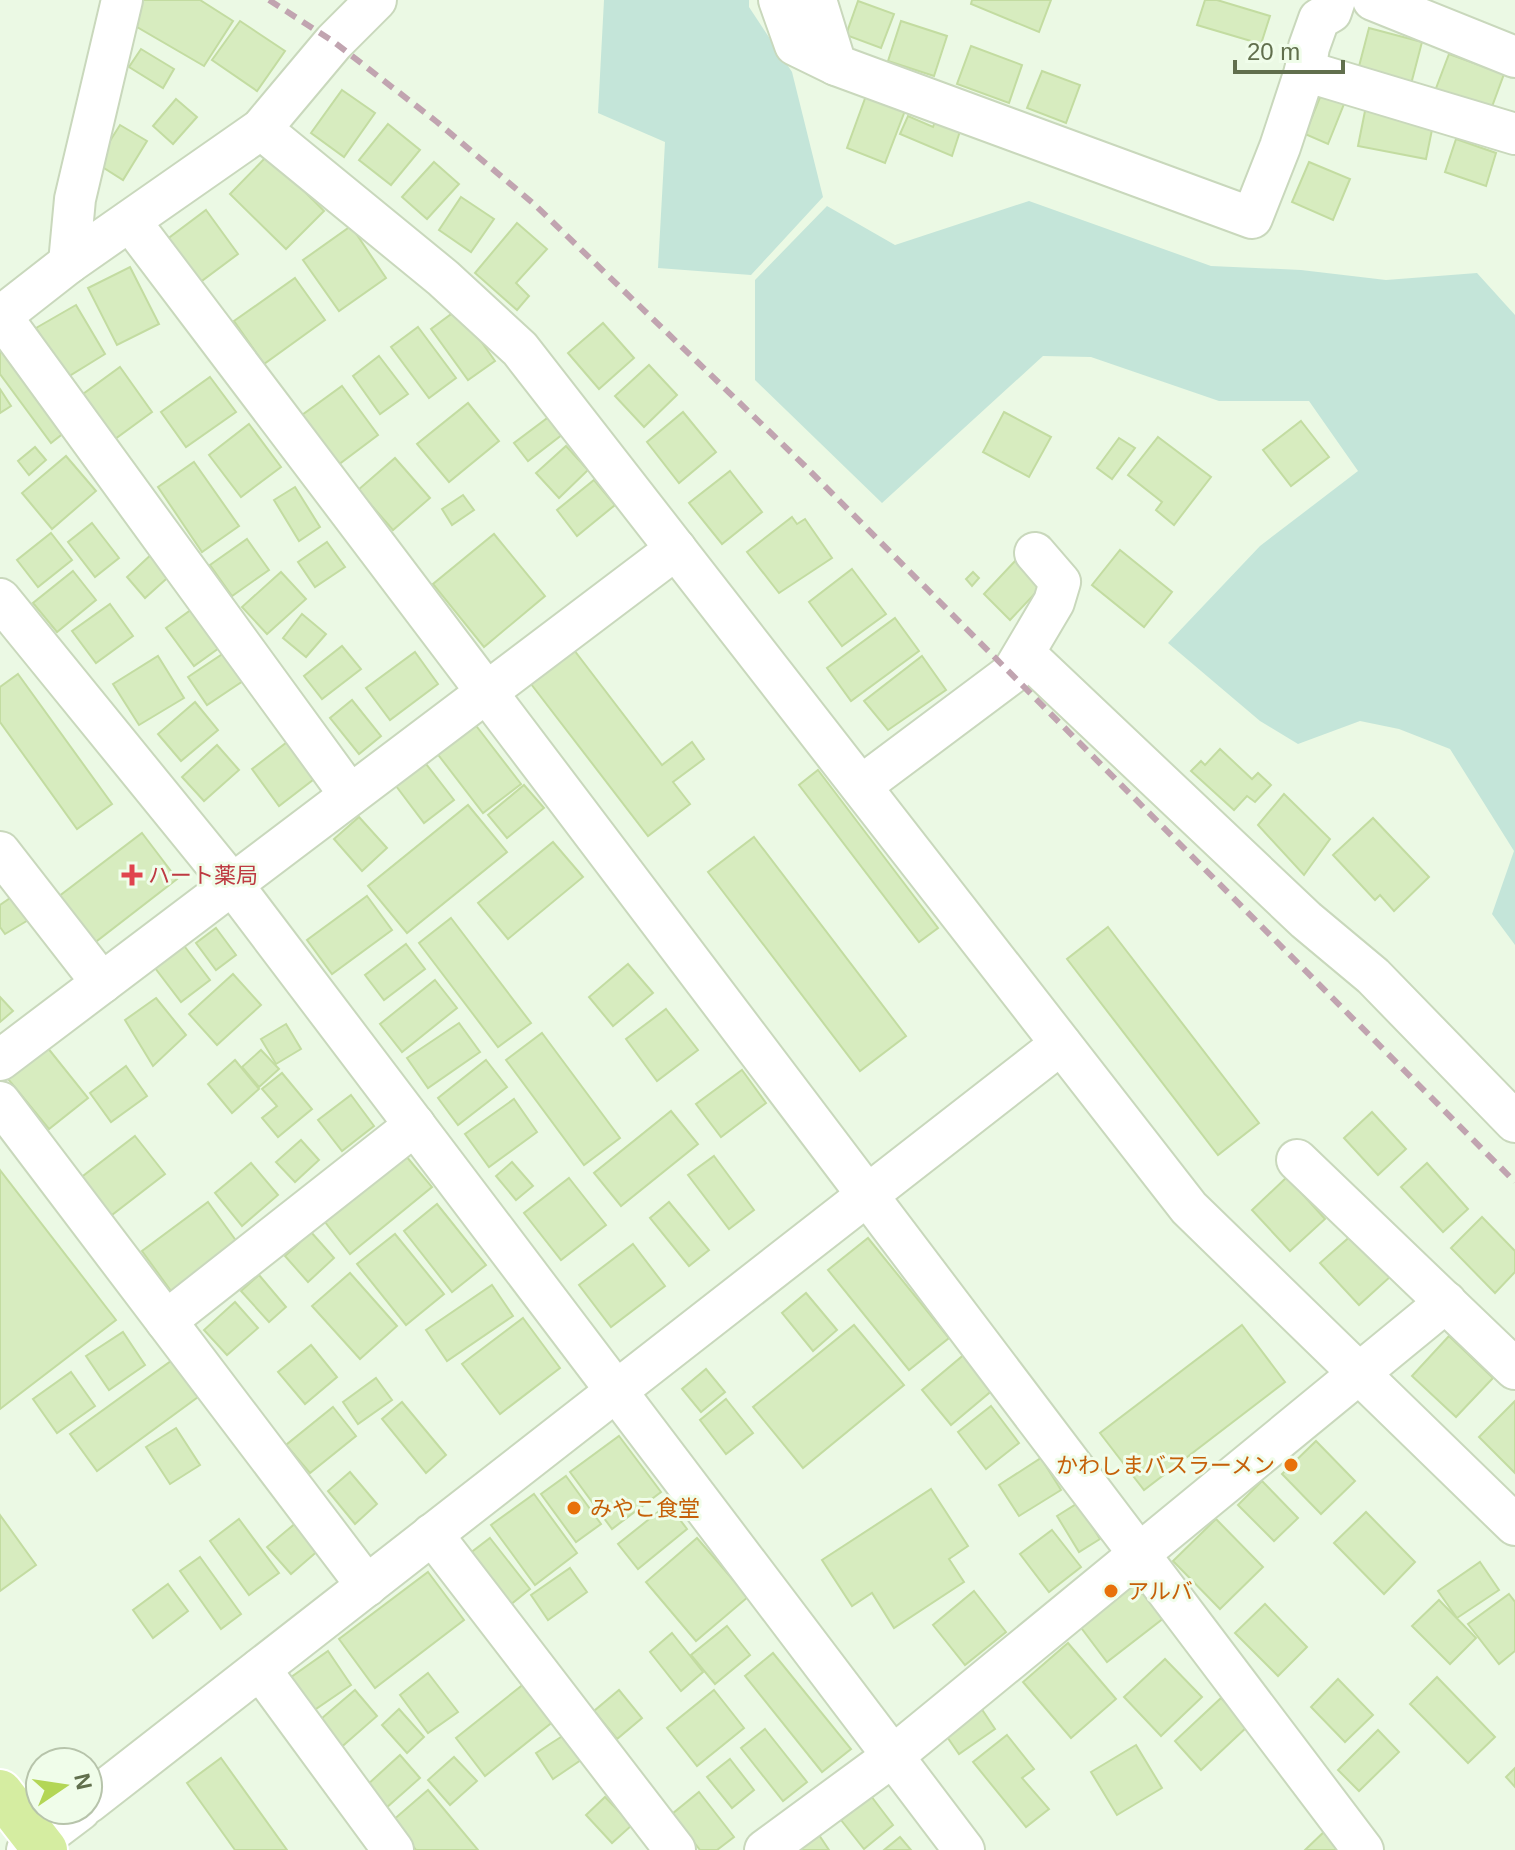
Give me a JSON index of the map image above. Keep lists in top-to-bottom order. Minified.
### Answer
{"places":{"health":["ハート薬局"],"other":["かわしまバスラーメン","みやこ食堂","アルバ"]},"scale_bar":"20 m","north":"right"}
